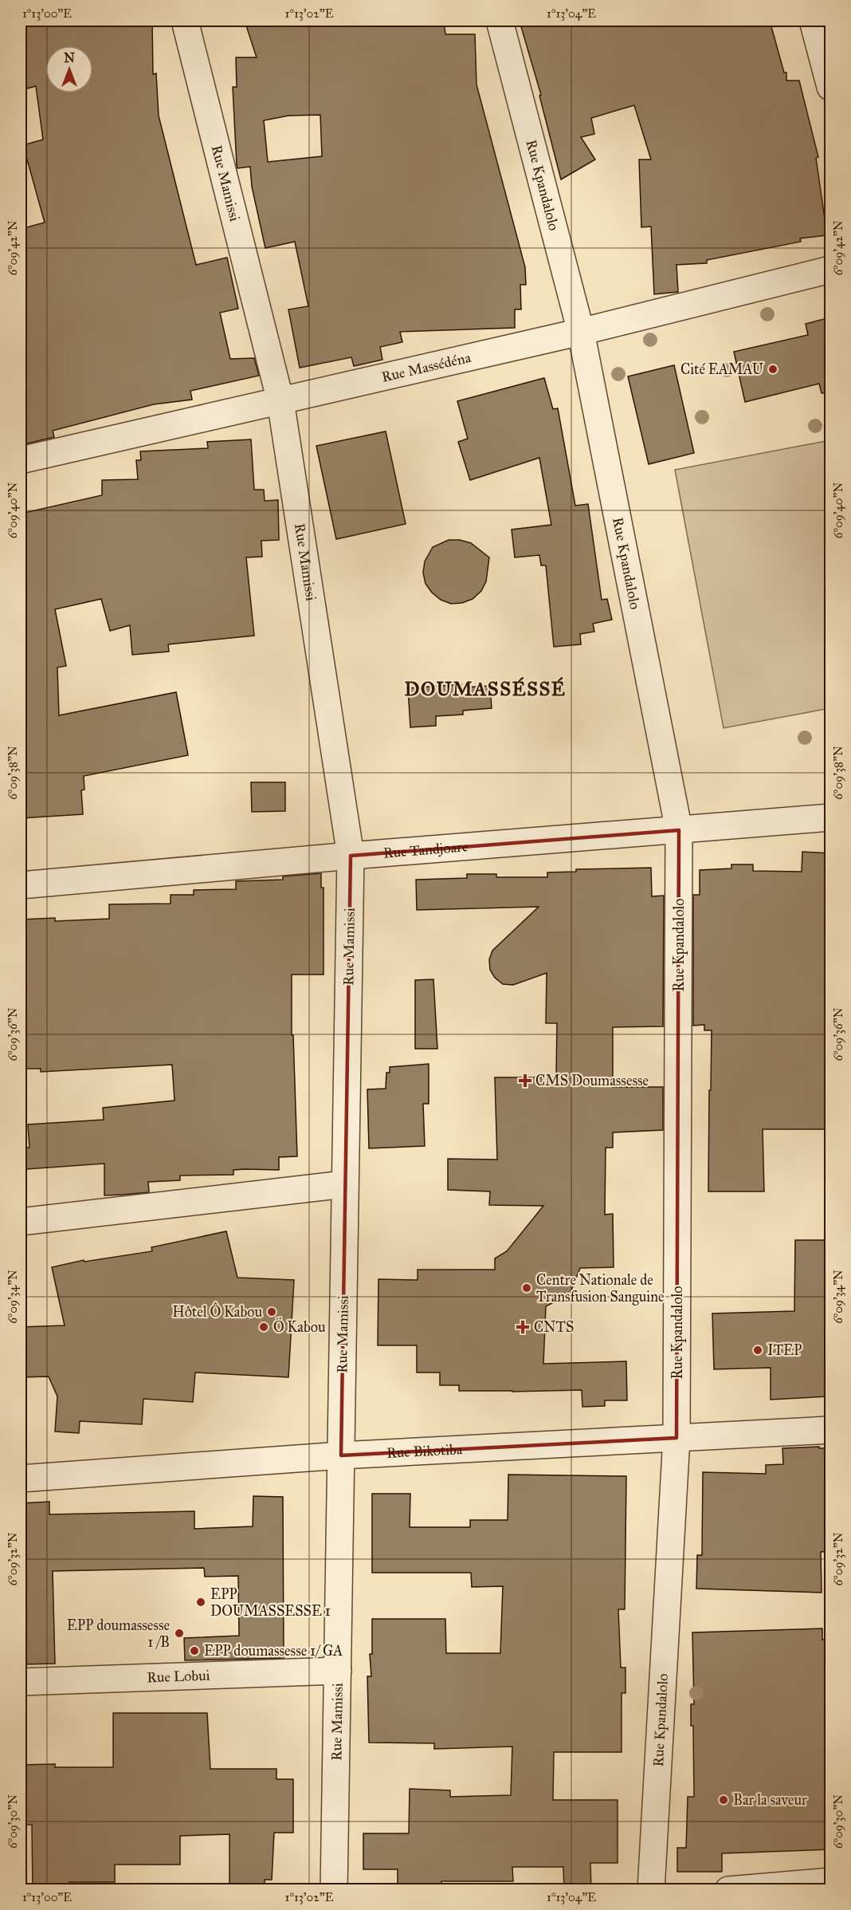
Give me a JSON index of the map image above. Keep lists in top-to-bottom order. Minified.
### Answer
{"streets":{"street":["Rue Mamissi","Rue Kpandalolo","Rue Massédéna","Rue Tandjoare","Rue Bikotiba","Rue Lobui"]},"crossings":[["Rue Mamissi","Rue Massédéna"],["Rue Mamissi","Rue Tandjoare"],["Rue Mamissi","Rue Bikotiba"],["Rue Mamissi","Rue Lobui"],["Rue Kpandalolo","Rue Massédéna"],["Rue Kpandalolo","Rue Tandjoare"],["Rue Kpandalolo","Rue Bikotiba"]],"districts":["DOUMASSÉSSÉ"],"places":{"other":["Cité EAMAU","Centre Nationale de Transfusion Sanguine","Hôtel Ô Kabou","Ö Kabou","ITEP","EPP DOUMASSESSE 1","EPP doumassesse 1 /B","EPP doumassesse 1/ GA","Bar la saveur"],"health":["CMS Doumassesse","CNTS"]},"north":"top","coordinates":["1°13'00\"E","1°13'02\"E","1°13'04\"E","6°09'42\"N","6°09'40\"N","6°09'38\"N","6°09'36\"N","6°09'34\"N","6°09'32\"N","6°09'30\"N"]}
